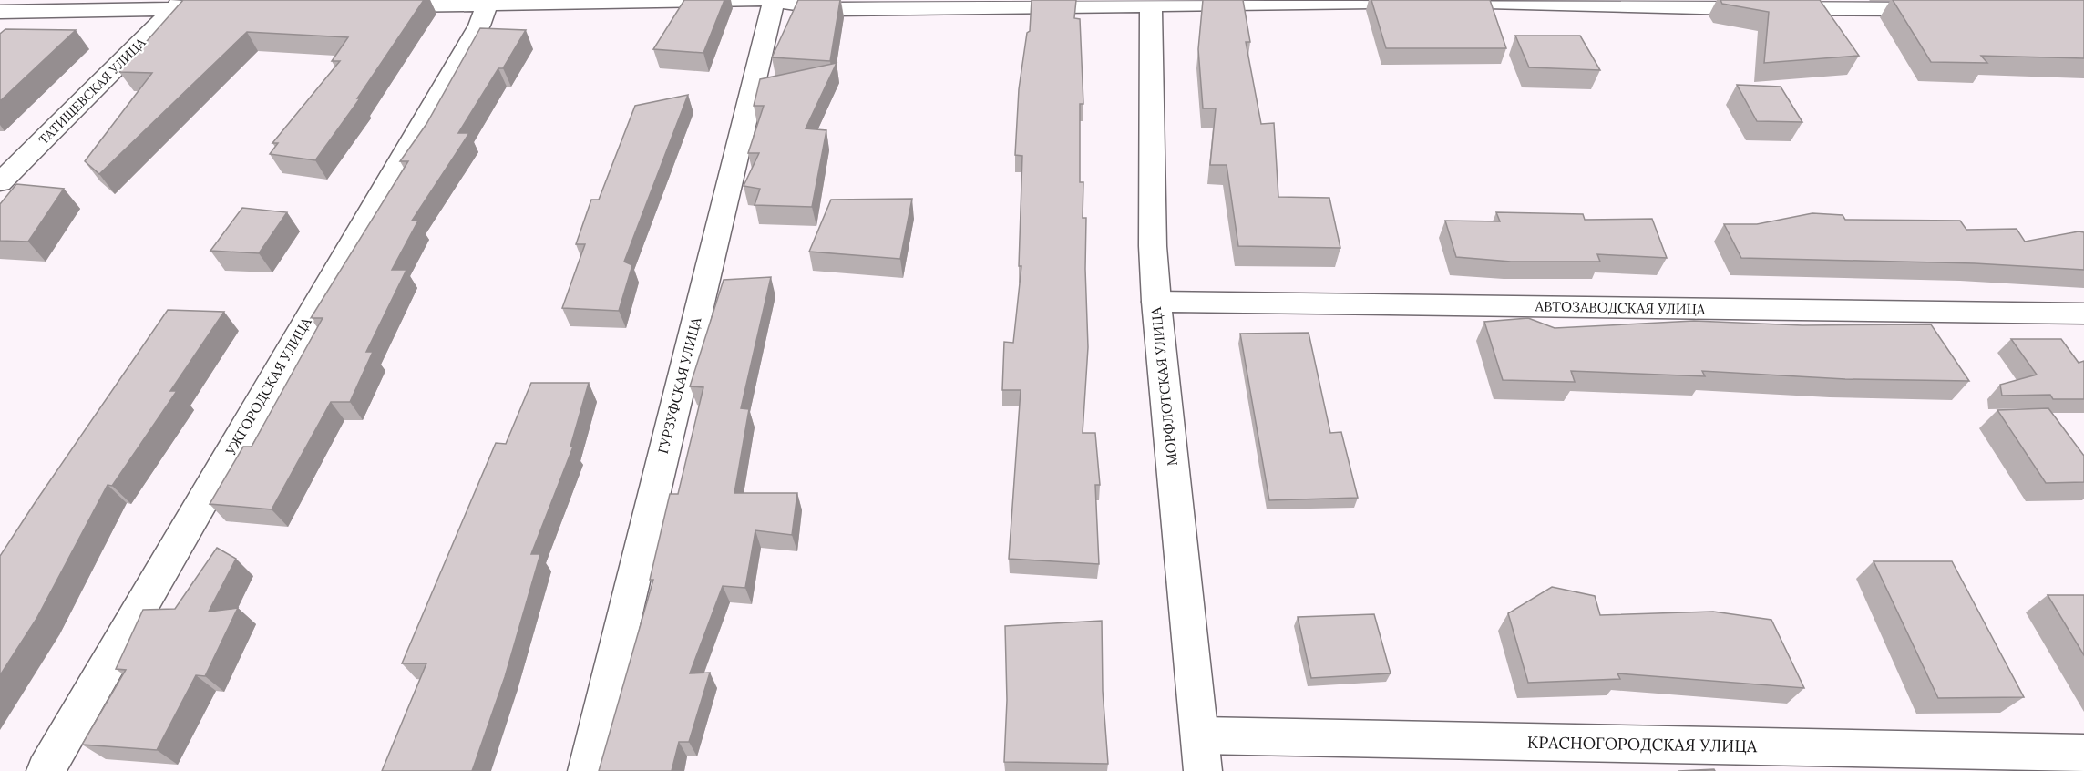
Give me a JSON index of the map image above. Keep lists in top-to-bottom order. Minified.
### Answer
{"streets":{"street":["ТАТИЩЕВСКАЯ УЛИЦА","АВТОЗАВОДСКАЯ УЛИЦА","ГУРЗУФСКАЯ УЛИЦА","УЖГОРОДСКАЯ УЛИЦА","МОРФЛОТСКАЯ УЛИЦА","КРАСНОГОРОДСКАЯ УЛИЦА"]},"crossings":[["АВТОЗАВОДСКАЯ УЛИЦА","МОРФЛОТСКАЯ УЛИЦА"],["МОРФЛОТСКАЯ УЛИЦА","КРАСНОГОРОДСКАЯ УЛИЦА"]]}
